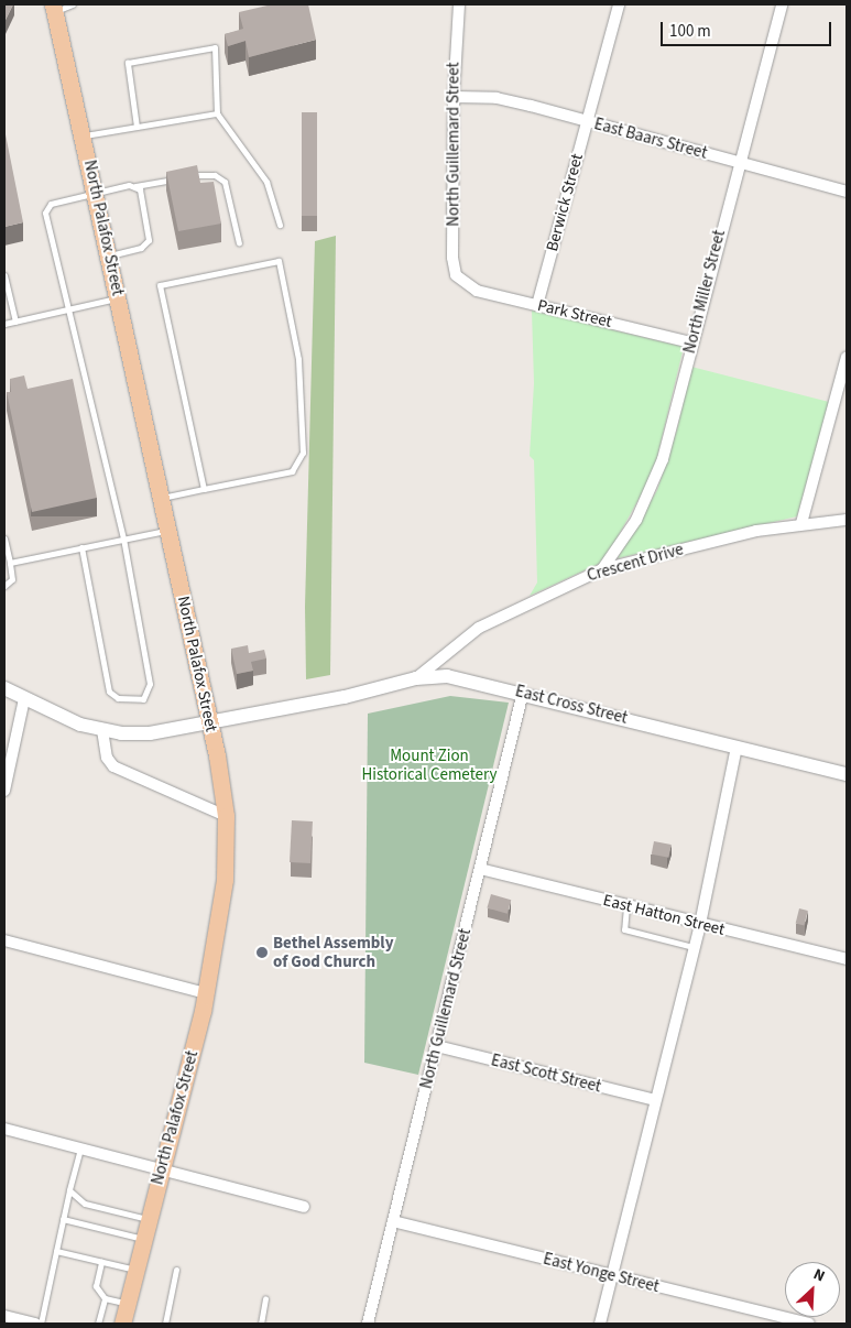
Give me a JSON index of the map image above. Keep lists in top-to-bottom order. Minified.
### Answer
{"streets":{"main road":["North Palafox Street"],"street":["East Baars Street","North Guillemard Street","Berwick Street","North Miller Street","Park Street","Crescent Drive","East Cross Street","East Hatton Street","East Scott Street","East Yonge Street"]},"crossings":[["East Baars Street","North Guillemard Street"],["East Baars Street","Berwick Street"],["East Baars Street","North Miller Street"],["North Guillemard Street","Park Street"],["North Guillemard Street","East Cross Street"],["North Guillemard Street","East Hatton Street"],["North Guillemard Street","East Scott Street"],["North Guillemard Street","East Yonge Street"],["Berwick Street","Park Street"],["North Palafox Street","East Cross Street"],["North Miller Street","Park Street"],["North Miller Street","Crescent Drive"],["Crescent Drive","East Cross Street"]],"parks":["Mount Zion Historical Cemetery"],"places":["Bethel Assembly of God Church"],"scale_bar":"100 m","north":"top right"}
